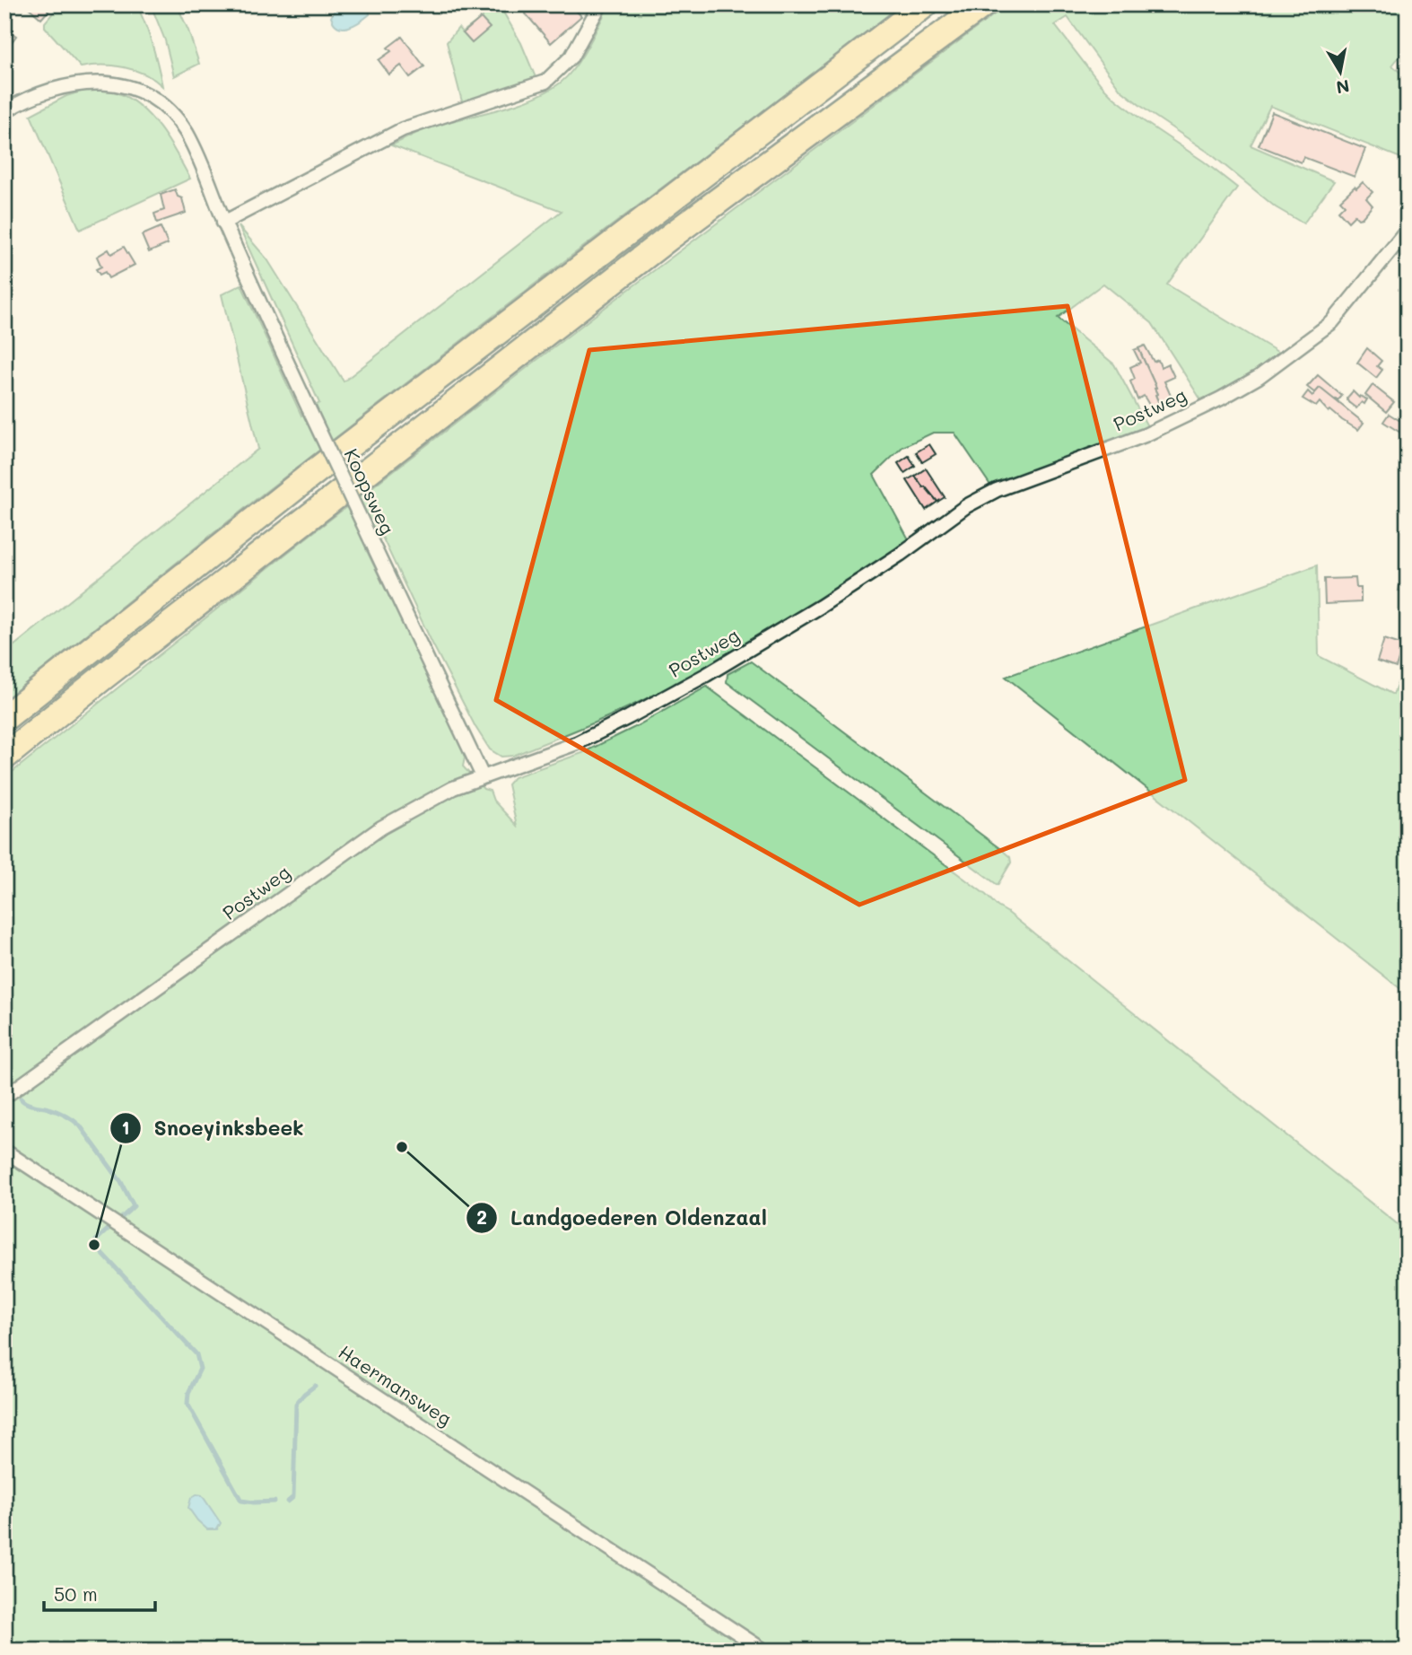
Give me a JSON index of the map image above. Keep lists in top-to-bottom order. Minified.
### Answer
{"streets":{"street":["Postweg","Koopsweg","Haermansweg"]},"crossings":[["Postweg","Koopsweg"]],"places":["Landgoederen Oldenzaal","Snoeyinksbeek"],"scale_bar":"50 m","north":"bottom"}
